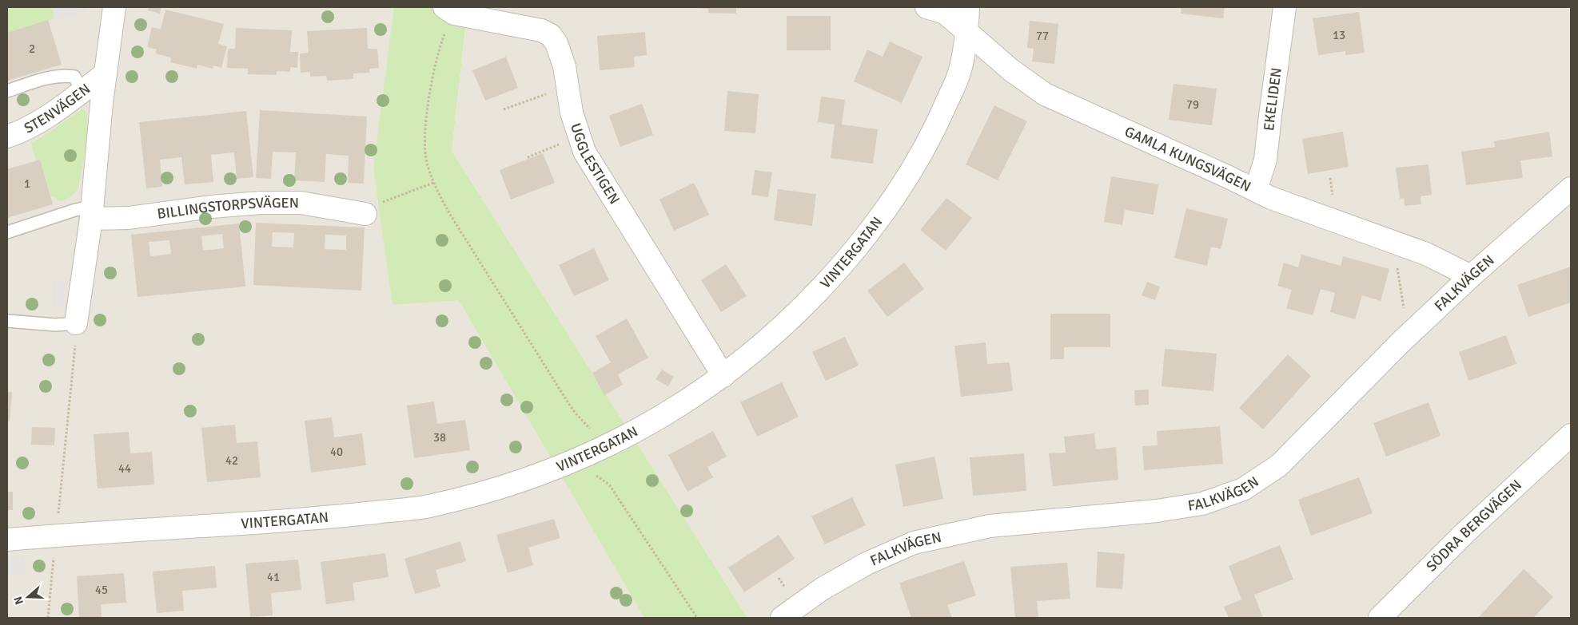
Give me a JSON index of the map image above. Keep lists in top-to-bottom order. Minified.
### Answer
{"streets":{"street":["EKELIDEN","STENVÄGEN","GAMLA KUNGSVÄGEN","UGGLESTIGEN","BILLINGSTORPSVÄGEN","VINTERGATAN","FALKVÄGEN","SÖDRA BERGVÄGEN"]},"crossings":[["EKELIDEN","GAMLA KUNGSVÄGEN"],["GAMLA KUNGSVÄGEN","VINTERGATAN"],["GAMLA KUNGSVÄGEN","FALKVÄGEN"],["UGGLESTIGEN","VINTERGATAN"]],"house_numbers":["13","77","2","79","1","38","40","42","44","41","45"],"north":"left"}
